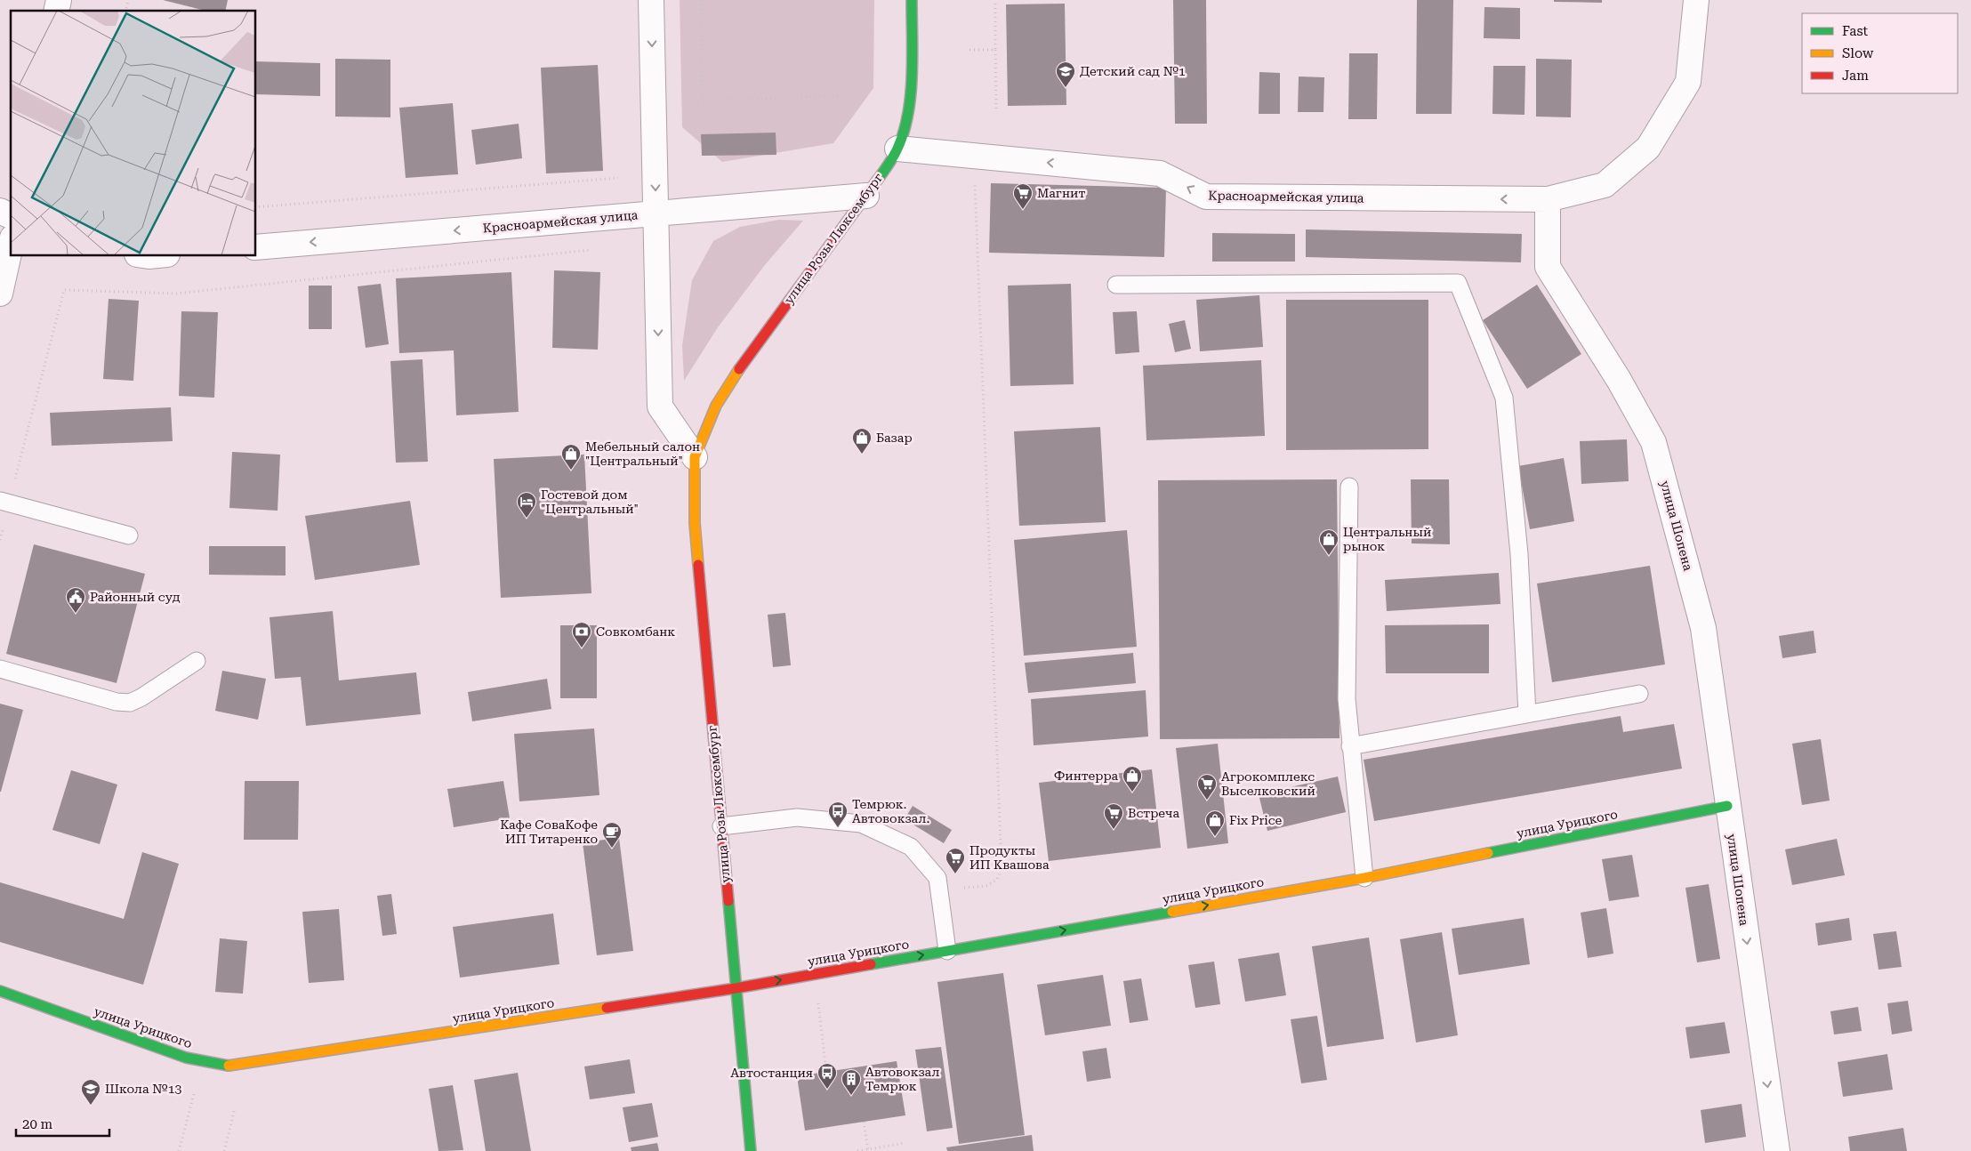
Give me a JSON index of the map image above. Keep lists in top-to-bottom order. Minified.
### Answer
{"streets":{"street":["Красноармейская улица","улица Розы Люксембург","улица Шопена","улица Урицкого"]},"crossings":[["Красноармейская улица","улица Розы Люксембург"],["Красноармейская улица","улица Шопена"],["улица Розы Люксембург","улица Урицкого"],["улица Шопена","улица Урицкого"]],"one_way":["Красноармейская улица","улица Шопена","улица Урицкого"],"places":{"school or university":["Детский сад №1","Школа №13"],"supermarket":["Магнит","Агрокомплекс Выселковский","Встреча","Продукты ИП Квашова"],"shop":["Базар","Мебельный салон \"Центральный\"","Центральный рынок","Финтерра","Fix Price"],"hotel":["Гостевой дом \"Центральный\""],"public building":["Районный суд"],"bank":["Совкомбанк"],"bus stop":["Темрюк. Автовокзал.","Автостанция"],"cafe":["Кафе СоваКофе ИП Титаренко"],"building":["Автовокзал Темрюк"]},"legend":["Fast","Slow","Jam"],"scale_bar":"20 m"}
